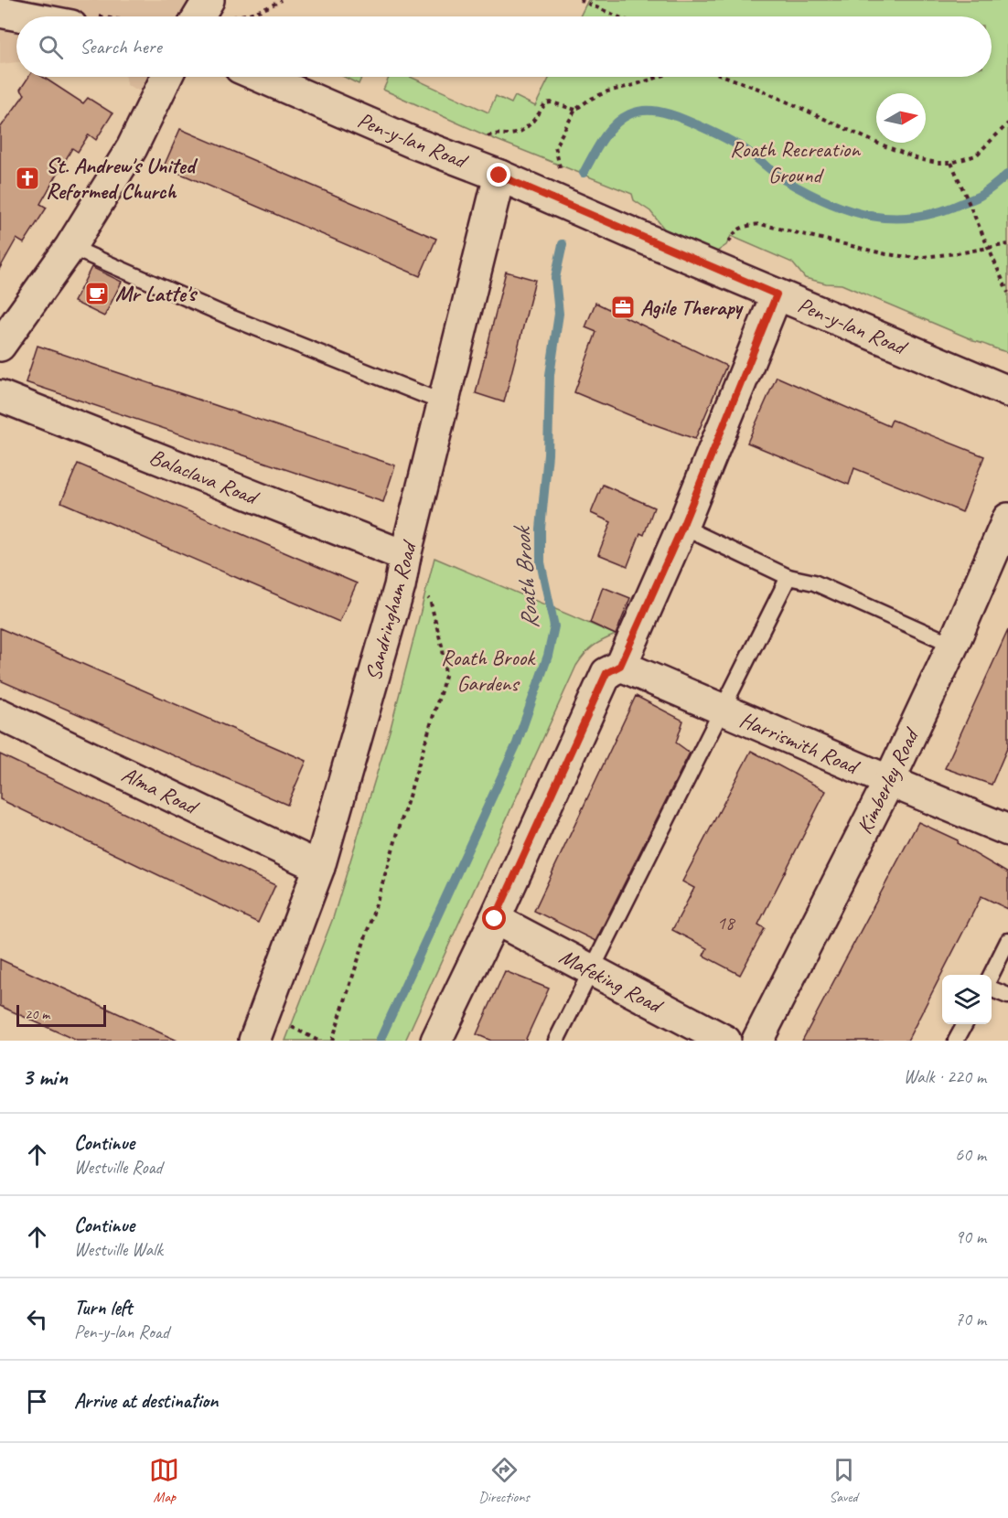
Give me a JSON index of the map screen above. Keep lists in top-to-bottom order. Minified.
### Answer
{"streets":{"street":["Pen-y-lan Road","Balaclava Road","Sandringham Road","Harrismith Road","Kimberley Road","Alma Road","Mafeking Road"]},"crossings":[["Pen-y-lan Road","Sandringham Road"],["Balaclava Road","Sandringham Road"],["Sandringham Road","Alma Road"],["Harrismith Road","Kimberley Road"]],"water":["Roath Brook"],"parks":["Roath Recreation Ground","Roath Brook Gardens"],"places":{"church":["St. Andrew's United Reformed Church"],"cafe":["Mr Latte's"],"office":["Agile Therapy"]},"house_numbers":["18"],"scale_bar":"20 m","north":"right","page":{"search":"Search here","scale":"20 m","heading":["3 min","Walk · 220 m"],"list":[["Continue","Westville Road","60 m"],["Continue","Westville Walk","90 m"],["Turn left","Pen-y-lan Road","70 m"],"Arrive at destination"],"nav":["Map","Directions","Saved"]}}
